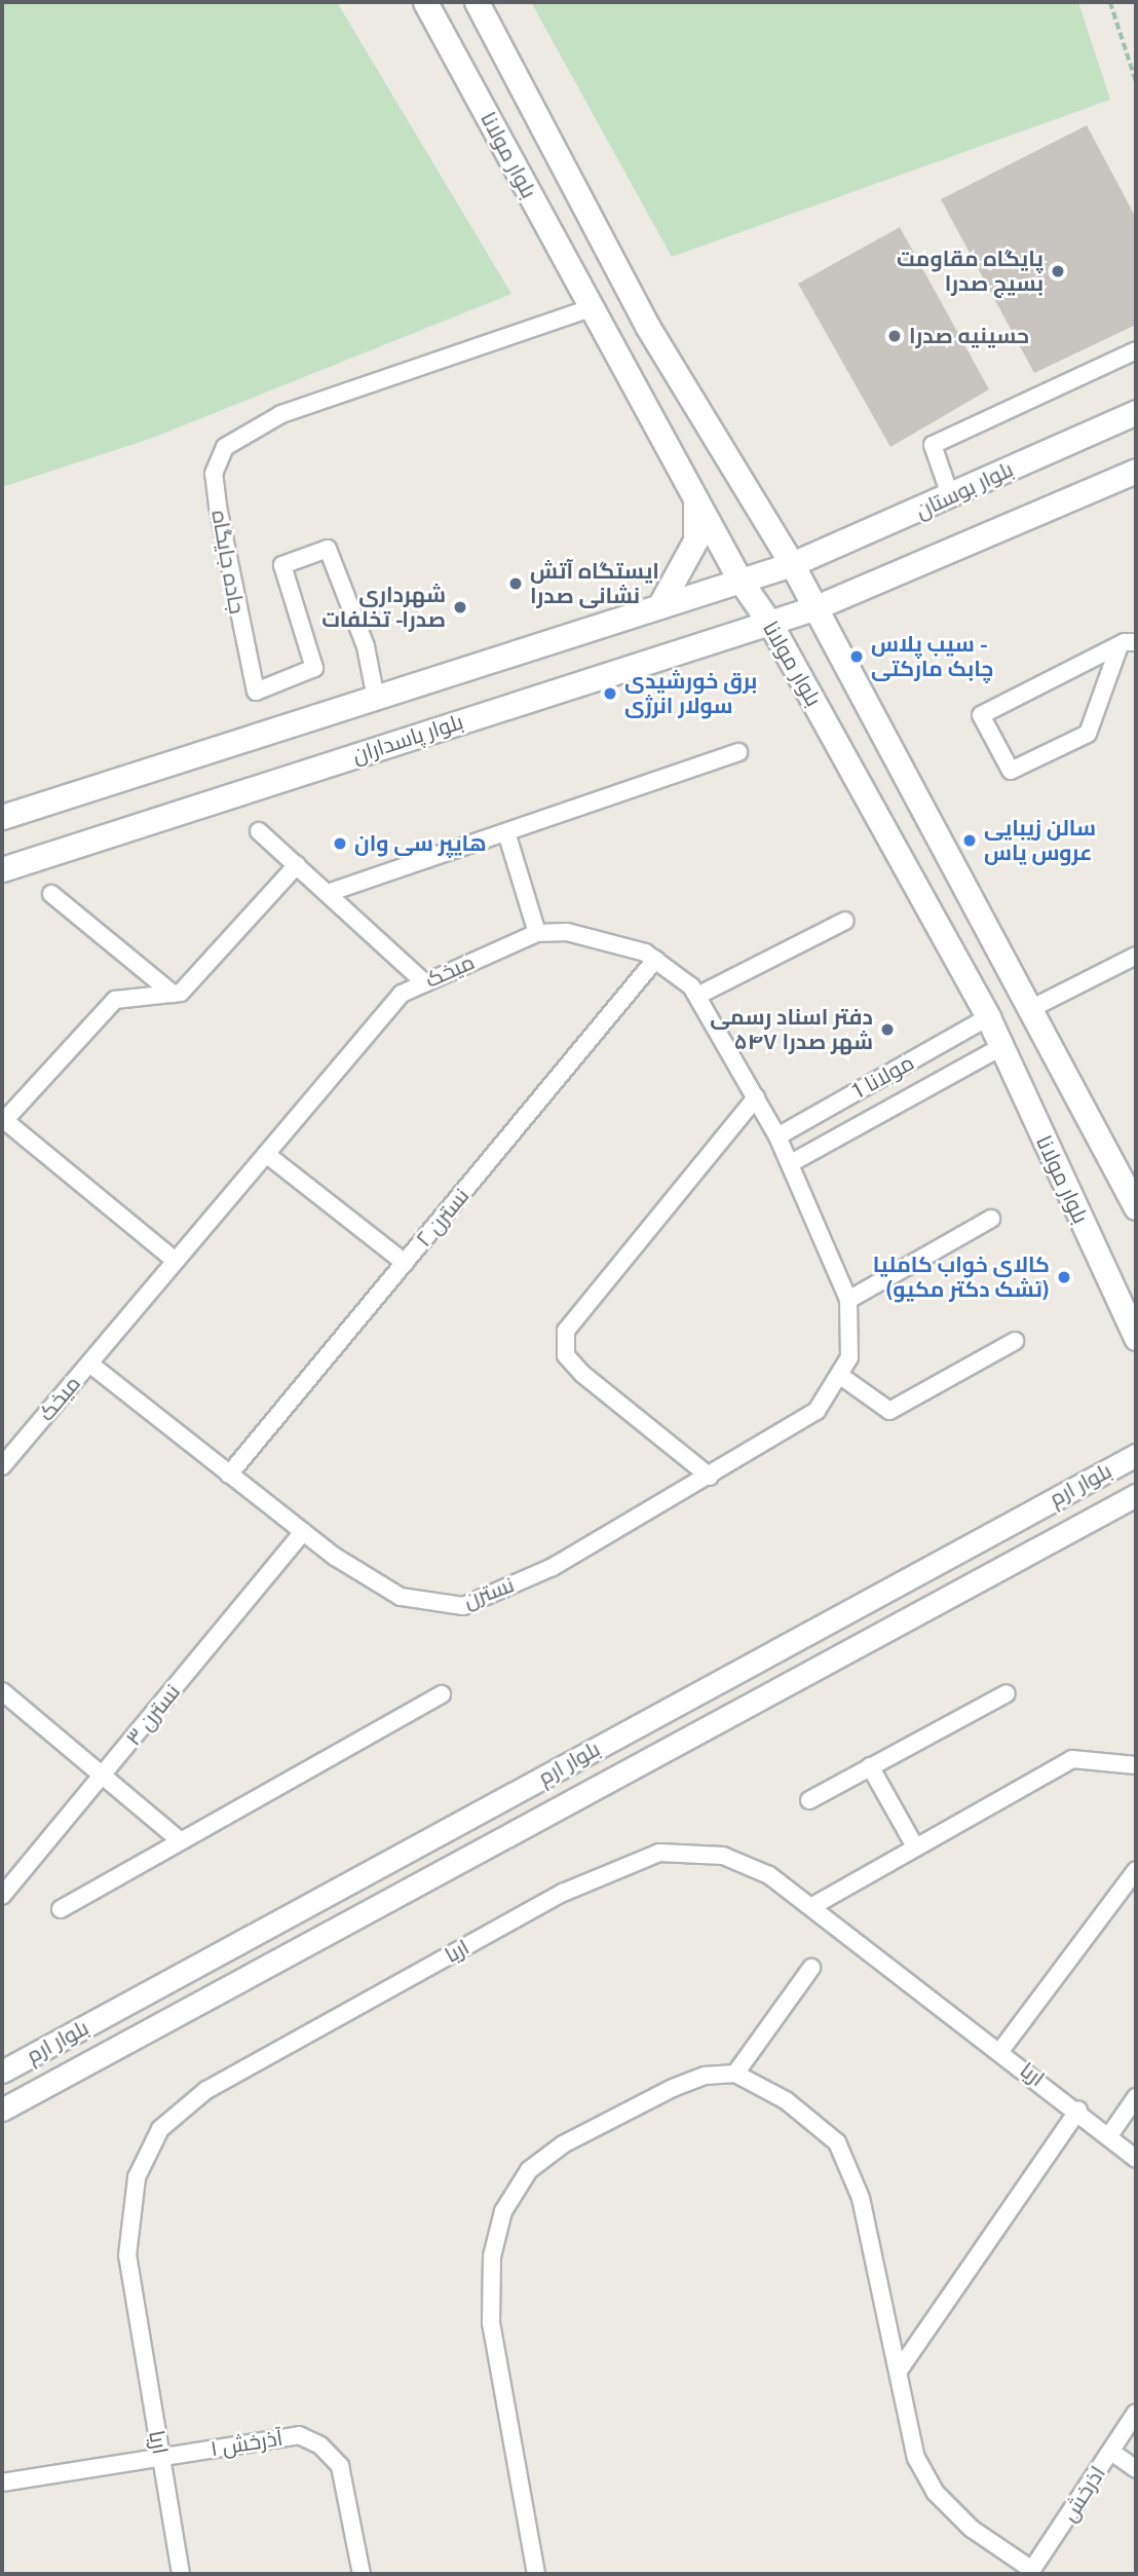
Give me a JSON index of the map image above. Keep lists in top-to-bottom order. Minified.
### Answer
{"streets":{"main road":["بلوار مولانا","بلوار بوستان","بلوار پاسداران"],"street":["جاده جایگاه","میخک","مولانا 1","نسترن ۲","بلوار ارم","نسترن","نسترن ۳","اریا","آذرخش ۱","اذرخش"]},"crossings":[["بلوار مولانا","بلوار بوستان"],["بلوار مولانا","جاده جایگاه"],["بلوار مولانا","بلوار پاسداران"],["بلوار مولانا","مولانا 1"],["میخک","مولانا 1"],["میخک","نسترن ۲"],["میخک","نسترن"],["نسترن ۲","نسترن"],["نسترن","نسترن ۳"],["اریا","آذرخش ۱"]],"places":["پایگاه مقاومت بسیج صدرا","حسینیه صدرا","ایستگاه آتش نشانی صدرا","شهرداری صدرا- تخلفات","سیب پلاس - چابک مارکتی","برق خورشیدی سولار انرژی","سالن زیبایی عروس یاس","هایپر سی وان","دفتر اسناد رسمی ۵۴۷ شهر صدرا","کالای خواب کاملیا (تشک دکتر مکیو)"]}
